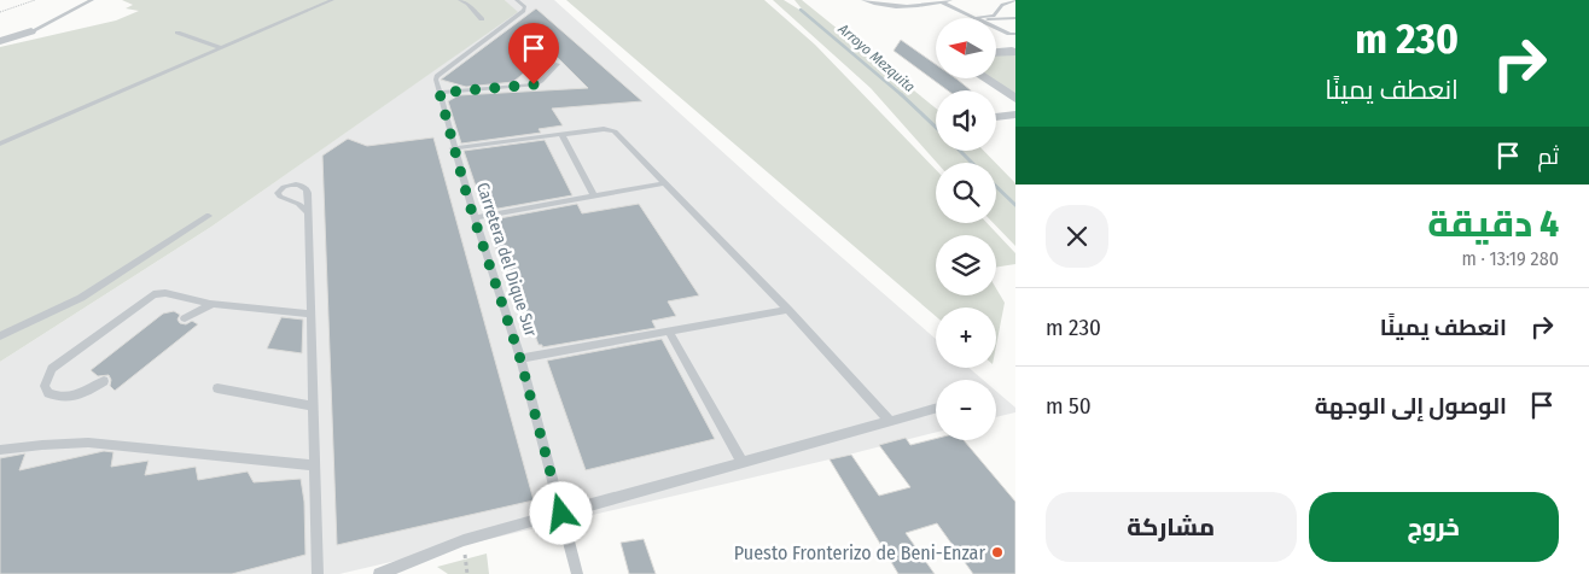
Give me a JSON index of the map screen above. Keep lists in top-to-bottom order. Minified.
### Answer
{"streets":{"lane":["Carretera del Dique Sur"]},"water":["Arroyo Mezquita"],"places":["Puesto Fronterizo de Beni-Enzar"],"north":"left","page":{"turn":["230 m","انعطف يمينًا"],"map_buttons":["+","−"],"then":"ثم","heading":["4 دقيقة","280 m · 13:19"],"list":[{"name":"انعطف يمينًا","value":"230 m"},{"name":"الوصول إلى الوجهة","value":"50 m"}],"buttons":["خروج","مشاركة"]}}
